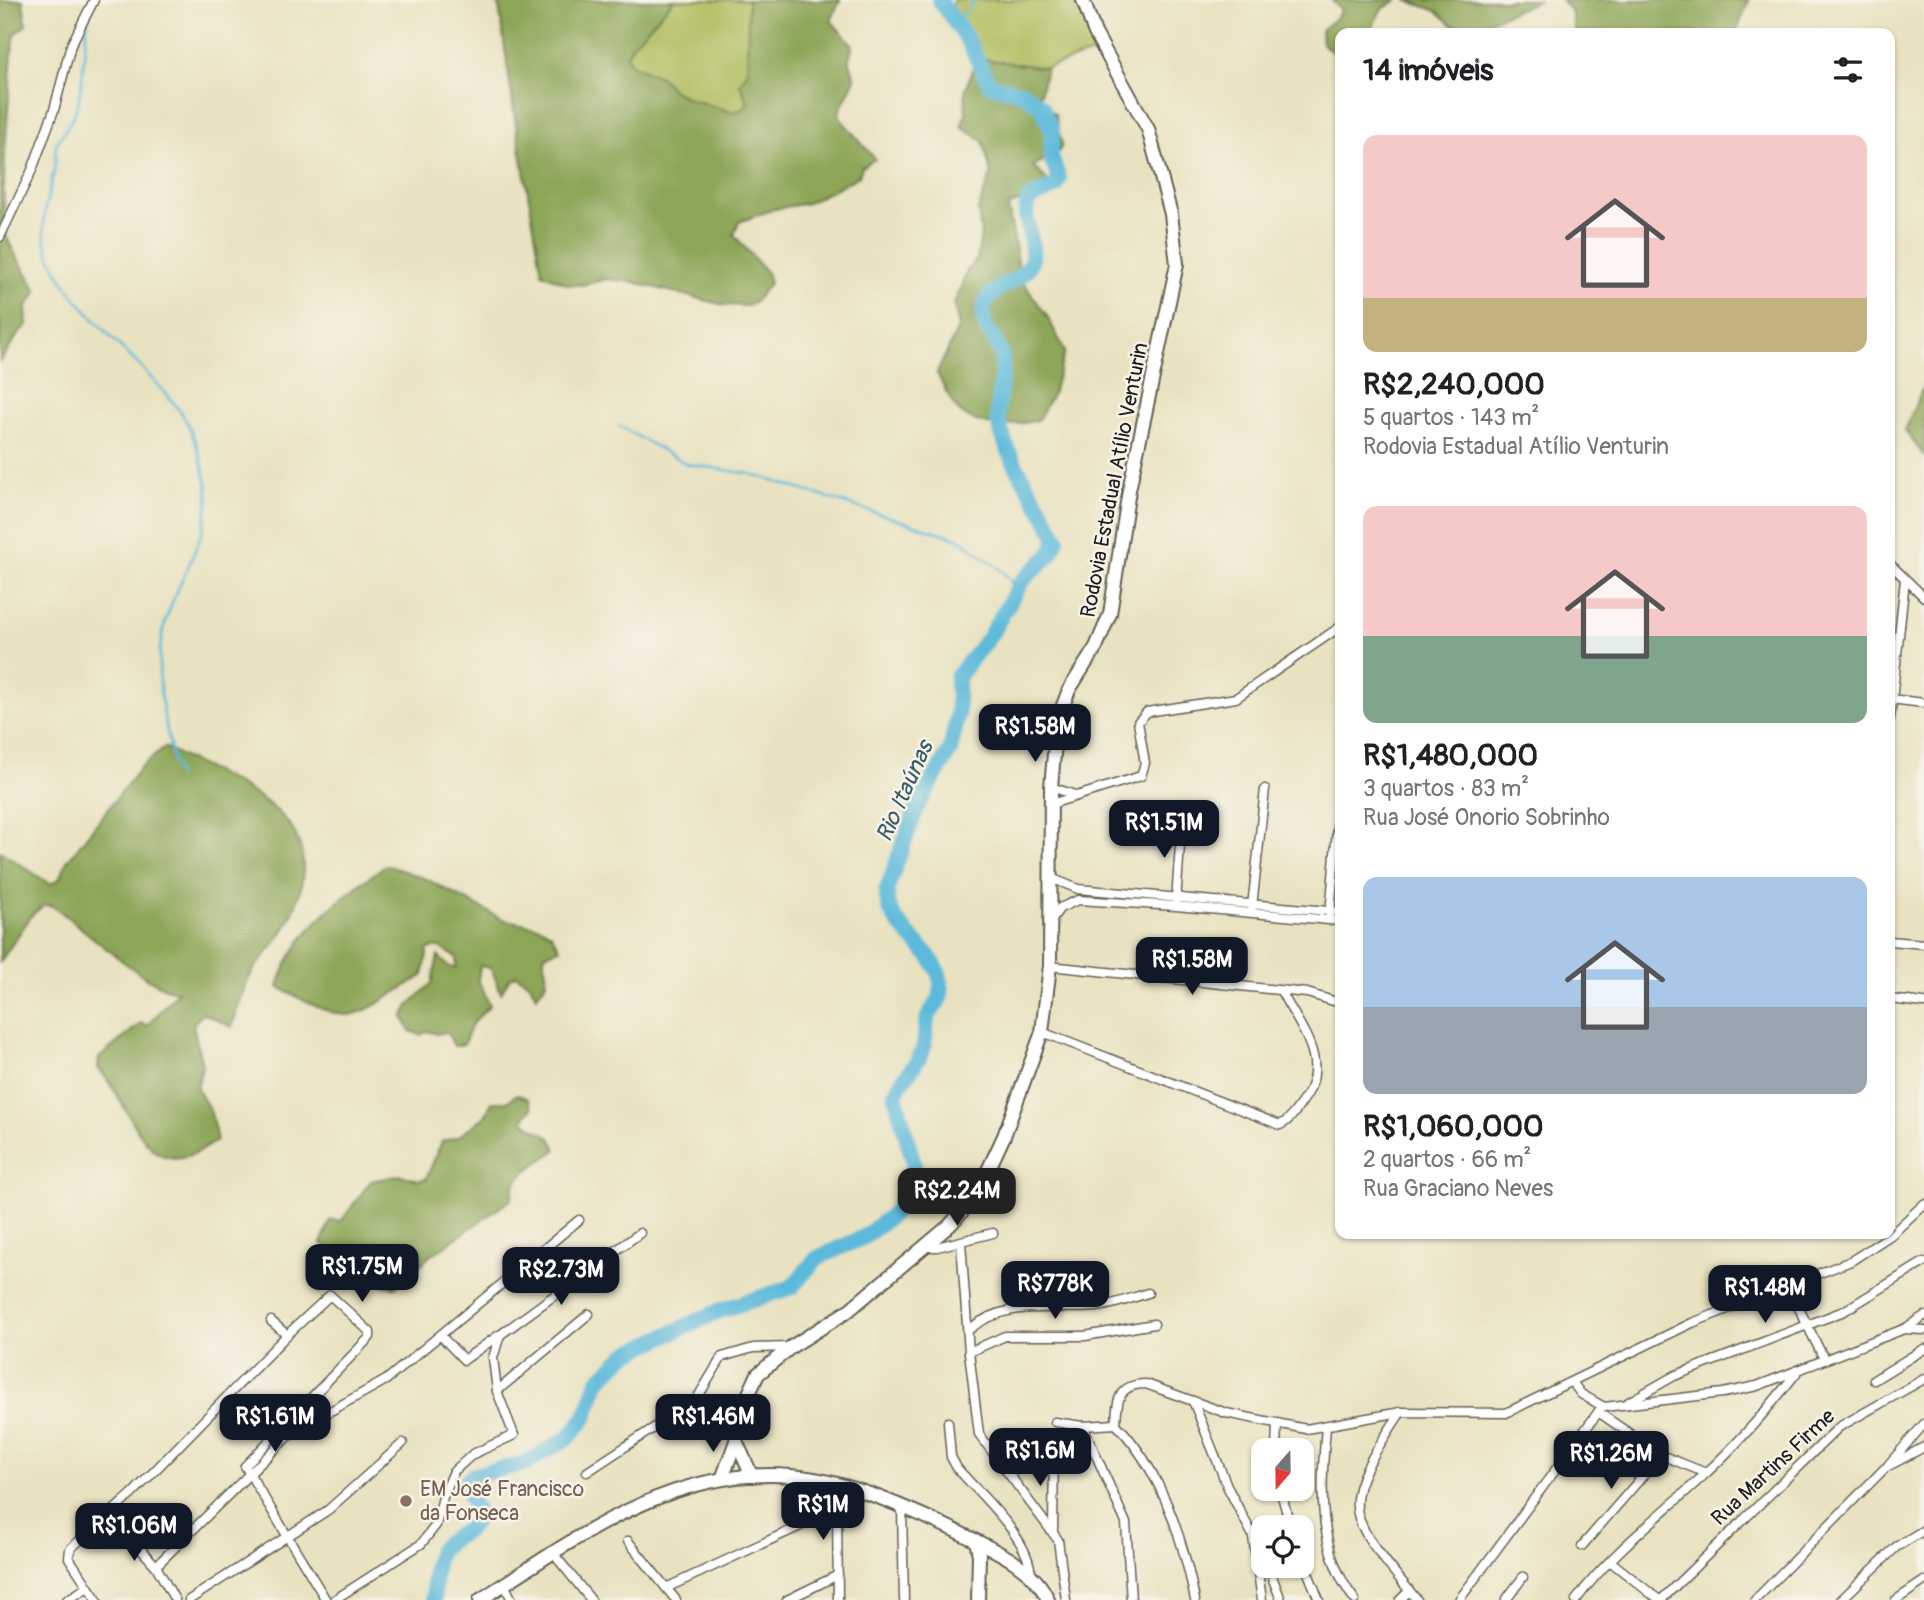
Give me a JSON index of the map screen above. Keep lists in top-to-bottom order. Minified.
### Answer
{"streets":{"main road":["Rodovia Estadual Atílio Venturin"],"street":["Rua Martins Firme"]},"water":["Rio Itaúnas"],"places":["EM José Francisco da Fonseca"],"north":"bottom","page":{"heading":"14 imóveis","list":[{"name":"R$2,240,000","note":"5 quartos · 143 m² · Rodovia Estadual Atílio Venturin"},{"name":"R$1,480,000","note":"3 quartos · 83 m² · Rua José Onorio Sobrinho"},{"name":"R$1,060,000","note":"2 quartos · 66 m² · Rua Graciano Neves"}],"price":["R$1.58M","R$1.51M","R$1.58M","R$2.24M","R$1.75M","R$2.73M","R$778K","R$1.48M","R$1.61M","R$1.46M","R$1.6M","R$1.26M","R$1M","R$1.06M"]}}
